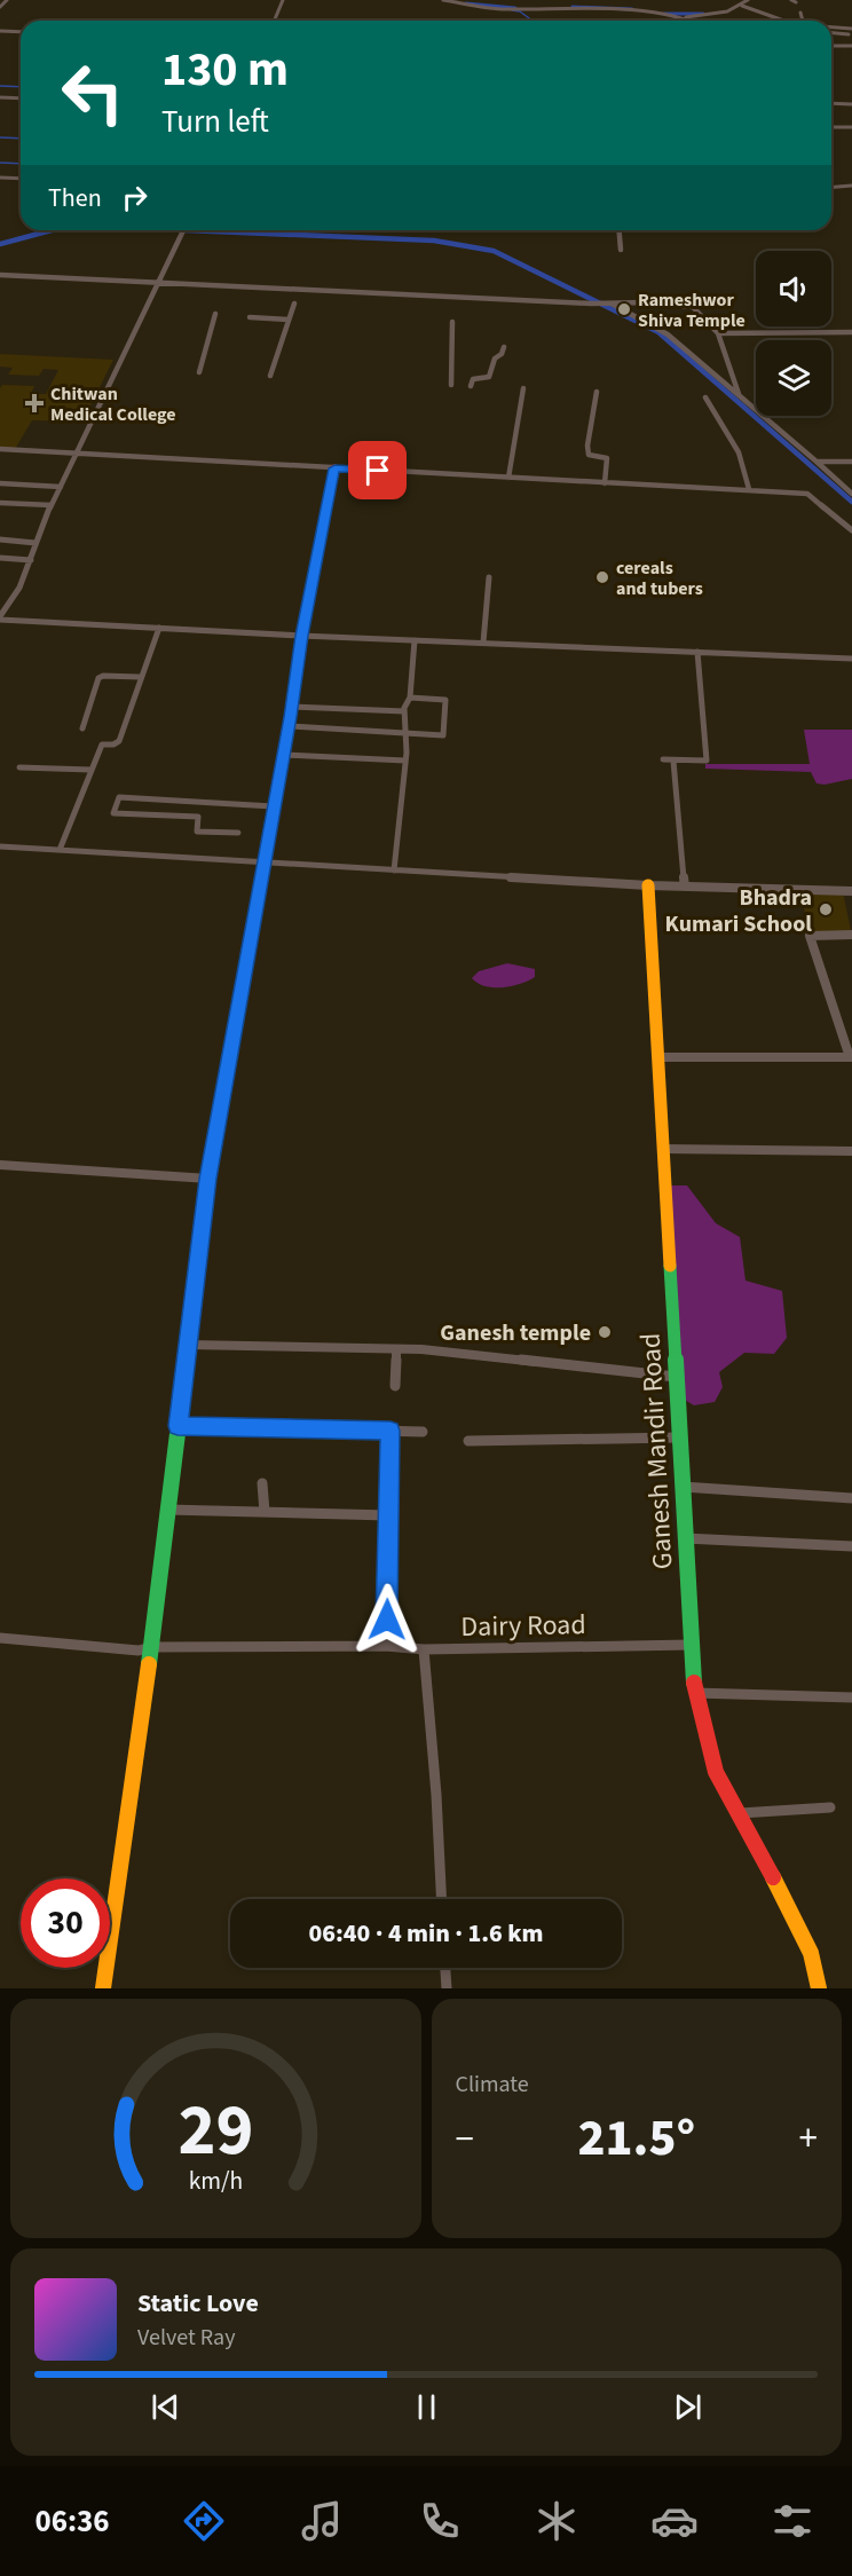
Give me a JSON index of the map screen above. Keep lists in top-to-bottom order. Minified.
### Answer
{"streets":{"street":["Ganesh Mandir Road","Dairy Road"]},"crossings":[["Ganesh Mandir Road","Dairy Road"]],"places":{"other":["Rameshwor Shiva Temple","cereals and tubers","Bhadra Kumari School","Ganesh temple"],"health":["Chitwan Medical College"]},"page":{"turn":["130 m","Turn left"],"then":"Then","limit":"30","trip":"06:40 · 4 min · 1.6 km","tile":"Climate","heat":["−","21.5°","+"],"song":["Static Love","Velvet Ray"],"tabs":"06:36","gauge":["29","km/h"]}}
